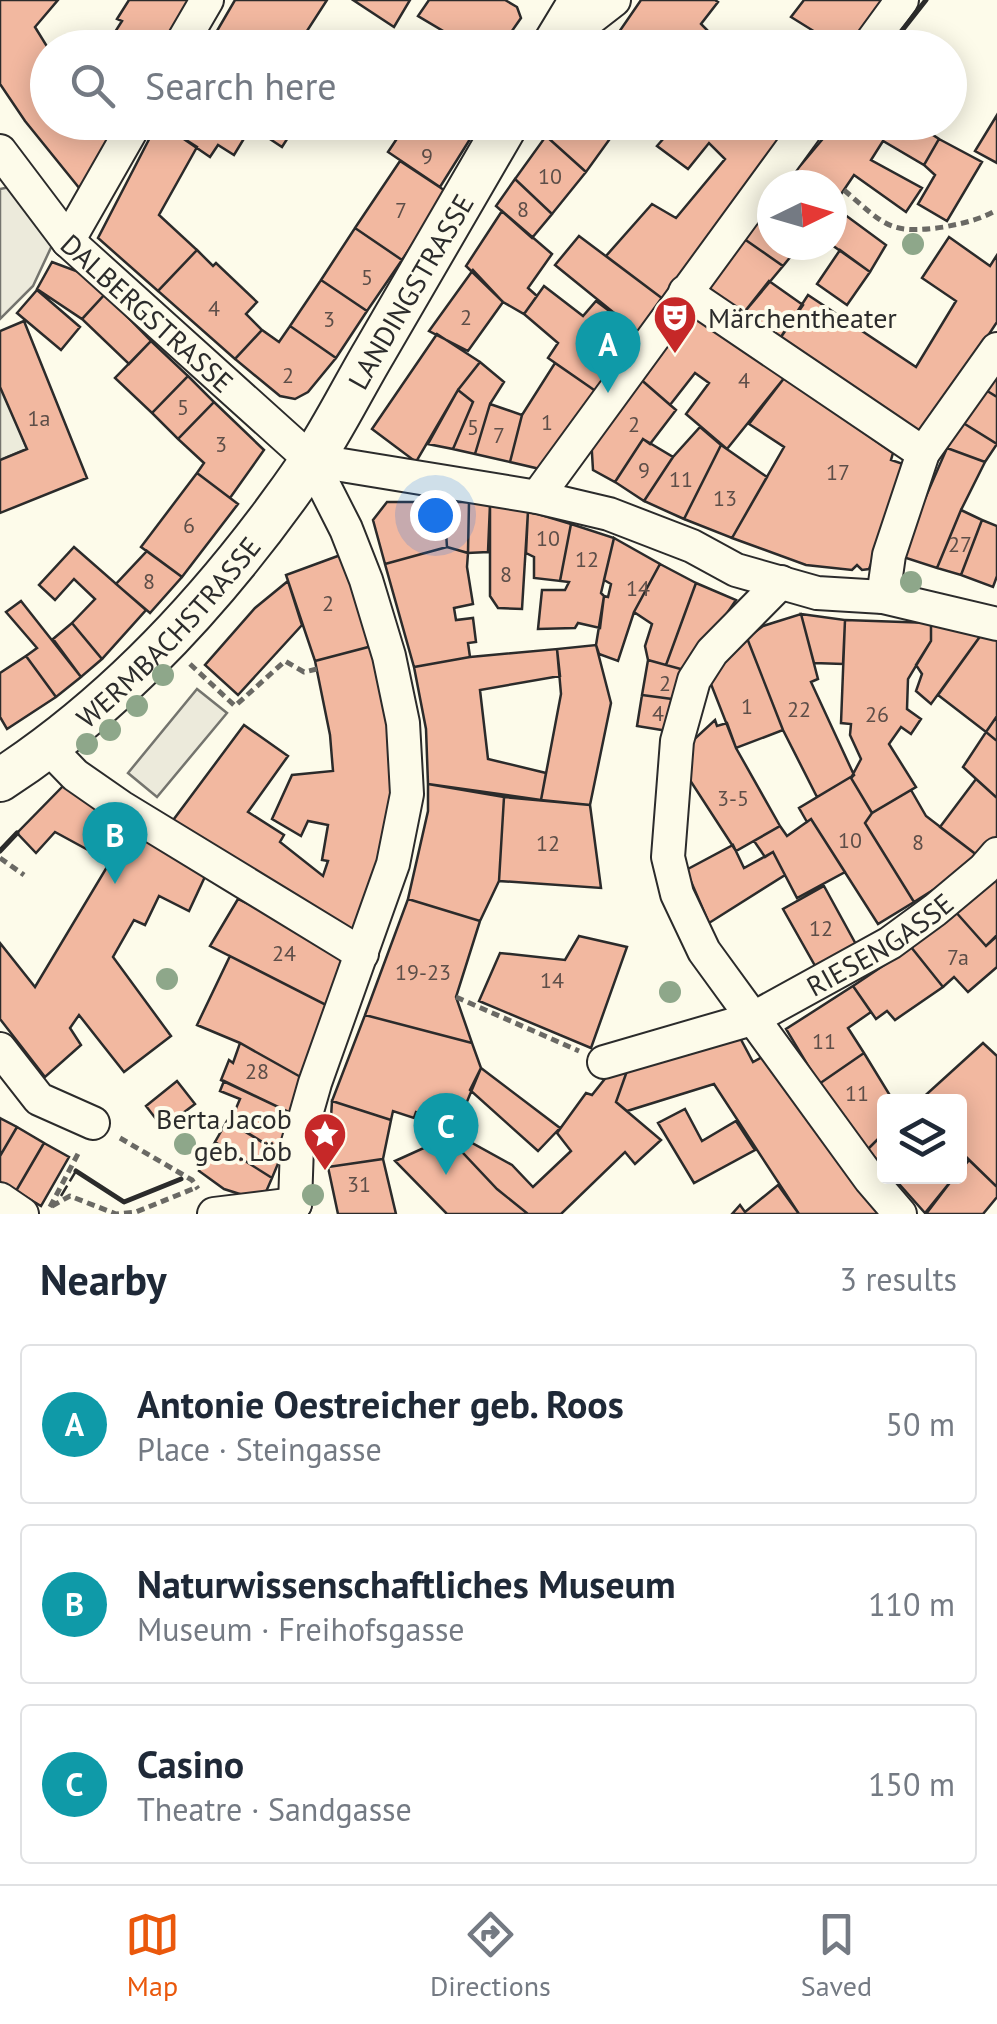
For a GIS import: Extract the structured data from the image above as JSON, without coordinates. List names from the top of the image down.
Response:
{
  "streets": {
    "main road": ["LANDINGSTRASSE", "WERMBACHSTRASSE"],
    "street": ["DALBERGSTRASSE", "RIESENGASSE"]
  },
  "crossings": [
    ["LANDINGSTRASSE", "DALBERGSTRASSE"],
    ["LANDINGSTRASSE", "WERMBACHSTRASSE"],
    ["DALBERGSTRASSE", "WERMBACHSTRASSE"]
  ],
  "places": {
    "theatre": ["Märchentheater"],
    "place": ["Berta Jacob geb. Löb"]
  },
  "house_numbers": [
    "9",
    "10",
    "8",
    "7",
    "5",
    "4",
    "2",
    "3",
    "2",
    "4",
    "5",
    "1a",
    "1",
    "2",
    "5",
    "7",
    "3",
    "9",
    "17",
    "11",
    "13",
    "6",
    "10",
    "27",
    "12",
    "8",
    "8",
    "14",
    "2",
    "2",
    "1",
    "22",
    "4",
    "26",
    "3-5",
    "10",
    "8",
    "12",
    "12",
    "24",
    "7a",
    "19-23",
    "14",
    "11",
    "28",
    "11",
    "31"
  ],
  "north": "right",
  "page": {
    "search": "Search here",
    "pins": ["A", "B", "C"],
    "heading": ["Nearby", "3 results"],
    "list": [
      {
        "mark": "A",
        "name": "Antonie Oestreicher geb. Roos",
        "note": "Place · Steingasse",
        "value": "50 m"
      },
      {
        "mark": "B",
        "name": "Naturwissenschaftliches Museum",
        "note": "Museum · Freihofsgasse",
        "value": "110 m"
      },
      {
        "mark": "C",
        "name": "Casino",
        "note": "Theatre · Sandgasse",
        "value": "150 m"
      }
    ],
    "nav": ["Map", "Directions", "Saved"]
  }
}
